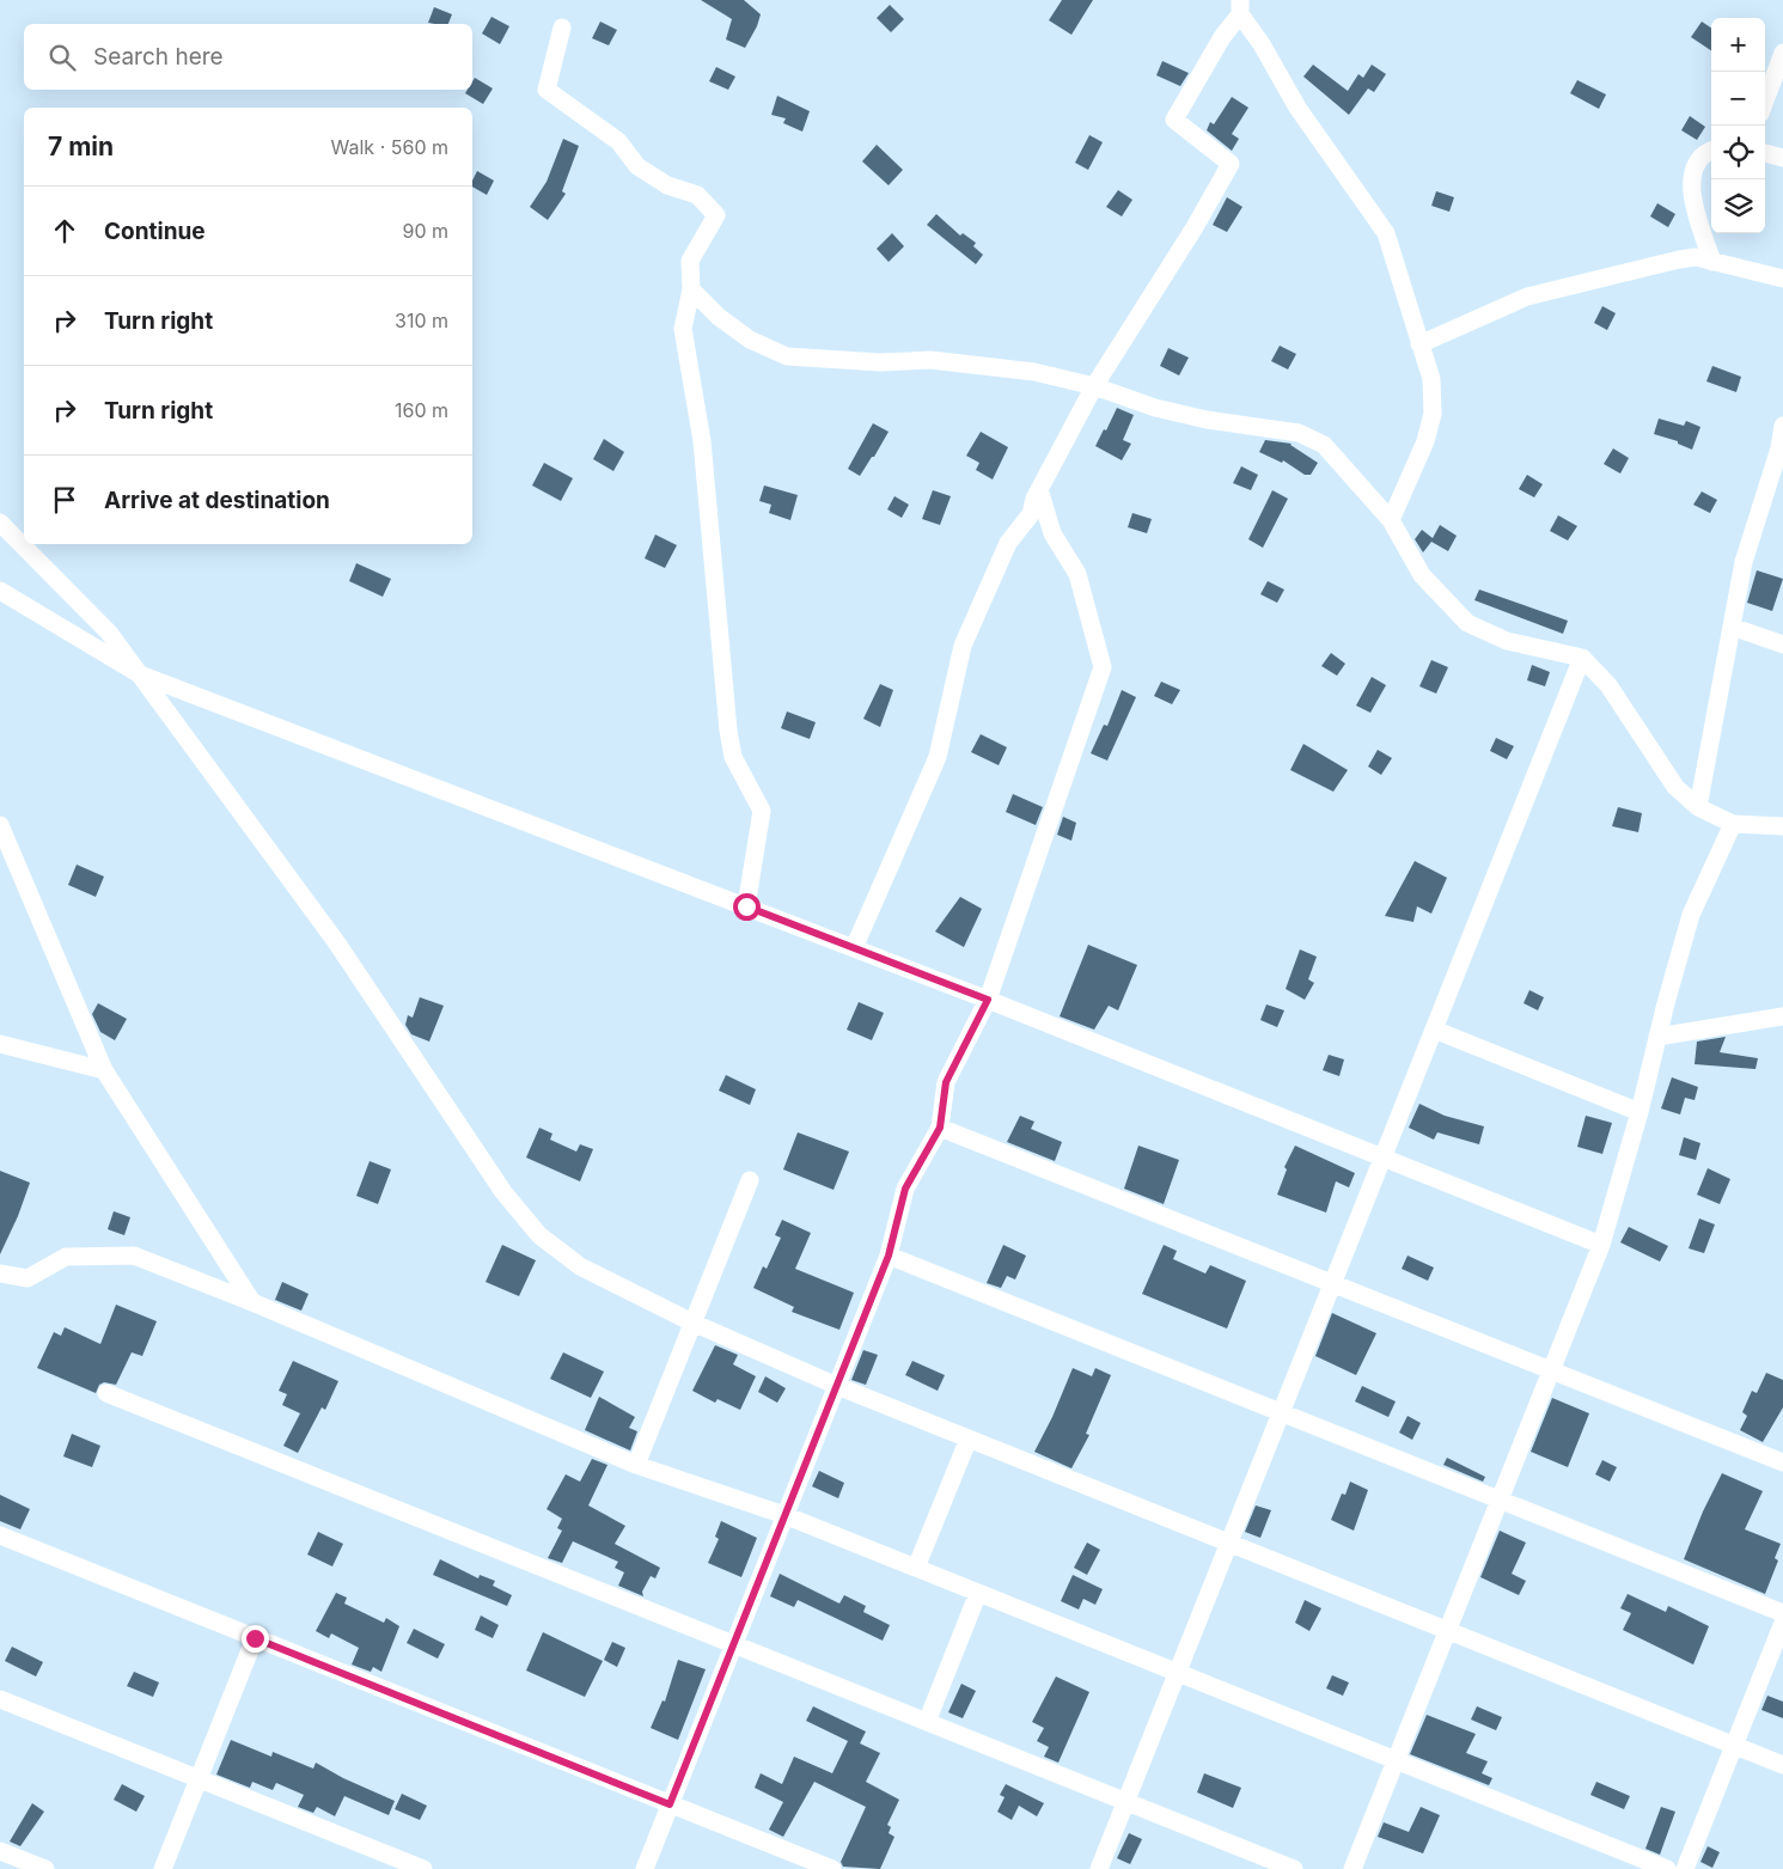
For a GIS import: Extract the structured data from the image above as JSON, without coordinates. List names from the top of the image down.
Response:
{
  "page": {
    "map_buttons": ["+", "−"],
    "search": "Search here",
    "heading": ["7 min", "Walk · 560 m"],
    "list": [
      ["Continue", "90 m"],
      ["Turn right", "310 m"],
      ["Turn right", "160 m"],
      "Arrive at destination"
    ]
  }
}
